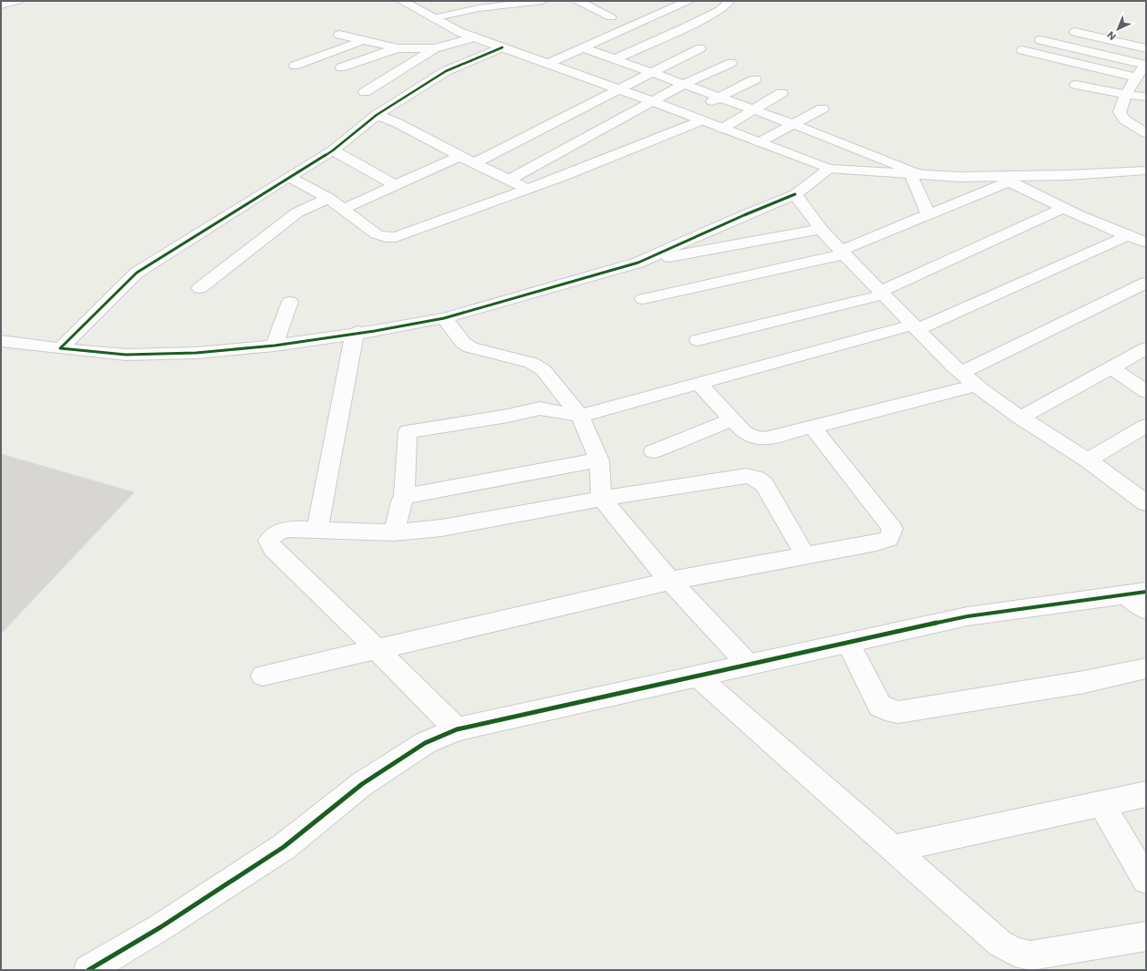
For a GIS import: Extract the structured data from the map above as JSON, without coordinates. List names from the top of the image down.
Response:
{
  "north": "bottom left"
}
